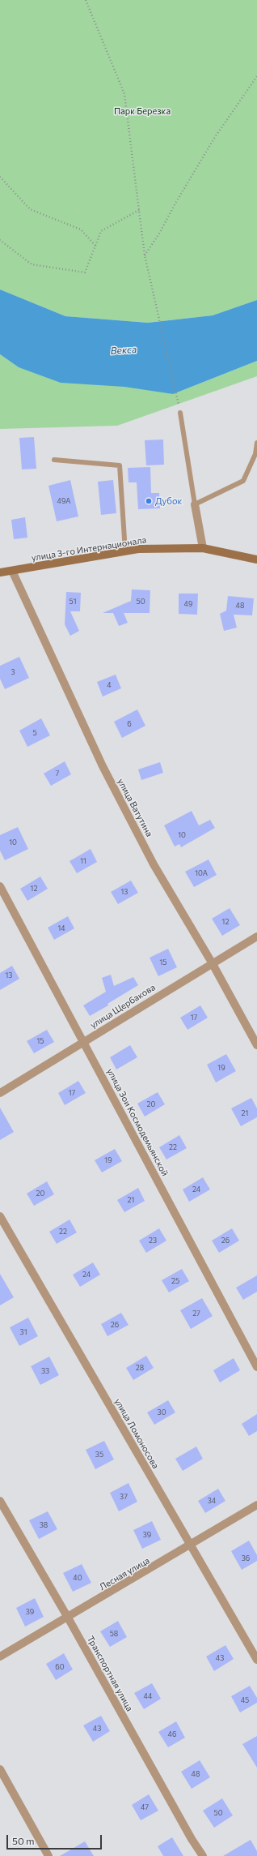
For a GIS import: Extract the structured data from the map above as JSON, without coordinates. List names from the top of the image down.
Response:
{
  "streets": {
    "main road": ["улица 3-го Интернационала"],
    "street": [
      "улица Ватутина",
      "улица Щербакова",
      "улица Зои Космодемьянской",
      "улица Ломоносова",
      "Лесная улица",
      "Транспортная улица"
    ]
  },
  "crossings": [
    ["улица 3-го Интернационала", "улица Ватутина"],
    ["улица Ватутина", "улица Щербакова"],
    ["улица Щербакова", "улица Зои Космодемьянской"],
    ["улица Ломоносова", "Лесная улица"],
    ["Лесная улица", "Транспортная улица"]
  ],
  "water": ["Векса"],
  "parks": ["Парк Березка"],
  "places": ["Дубок"],
  "house_numbers": [
    "49А",
    "51",
    "50",
    "49",
    "48",
    "3",
    "4",
    "6",
    "5",
    "7",
    "10",
    "10",
    "11",
    "10А",
    "12",
    "13",
    "12",
    "14",
    "15",
    "13",
    "17",
    "15",
    "19",
    "17",
    "20",
    "21",
    "22",
    "19",
    "24",
    "20",
    "21",
    "22",
    "23",
    "26",
    "24",
    "25",
    "27",
    "26",
    "31",
    "28",
    "33",
    "30",
    "35",
    "37",
    "34",
    "38",
    "39",
    "36",
    "40",
    "39",
    "58",
    "43",
    "60",
    "44",
    "45",
    "43",
    "46",
    "48",
    "47",
    "50"
  ],
  "scale_bar": "50 m"
}
